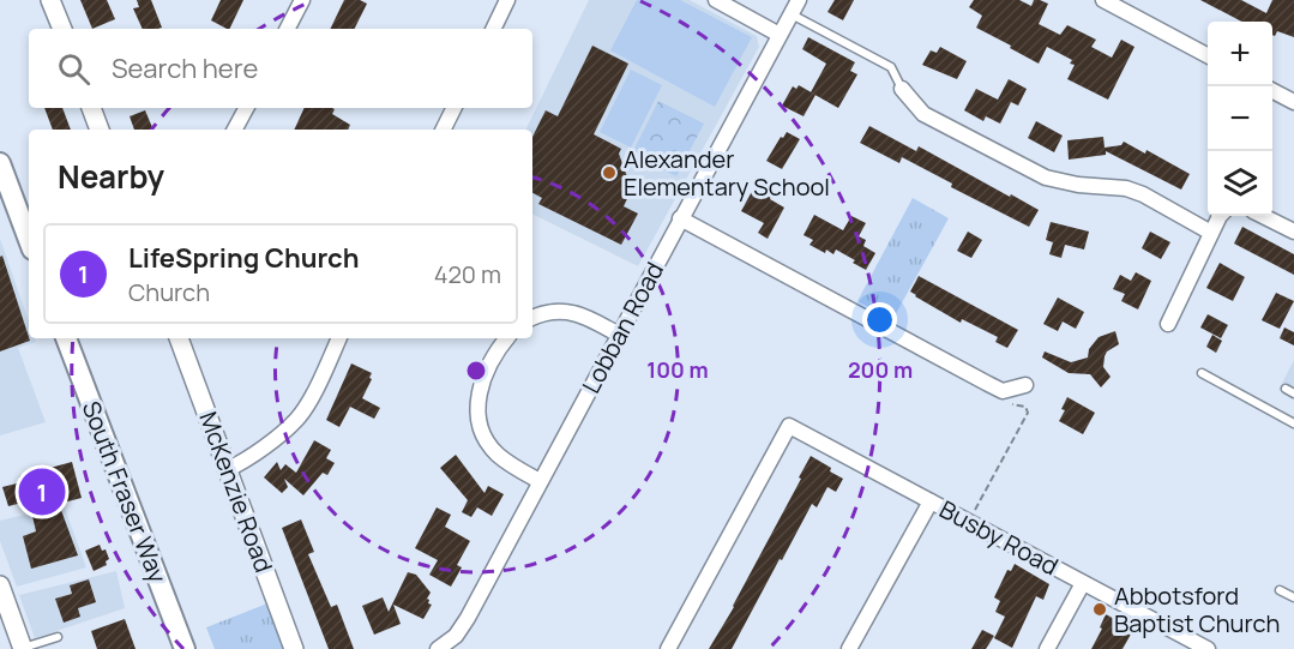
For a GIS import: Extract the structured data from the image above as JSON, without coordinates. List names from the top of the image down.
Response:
{
  "streets": {
    "main road": ["South Fraser Way"],
    "street": ["Lobban Road", "McKenzie Road", "Busby Road"]
  },
  "places": ["Alexander Elementary School", "Abbotsford Baptist Church"],
  "page": {
    "map_buttons": ["+", "−"],
    "search": "Search here",
    "heading": "Nearby",
    "list": [
      {
        "mark": "1",
        "name": "LifeSpring Church",
        "note": "Church",
        "value": "420 m"
      }
    ],
    "pins": "1"
  },
  "rings": ["100 m", "200 m"]
}
